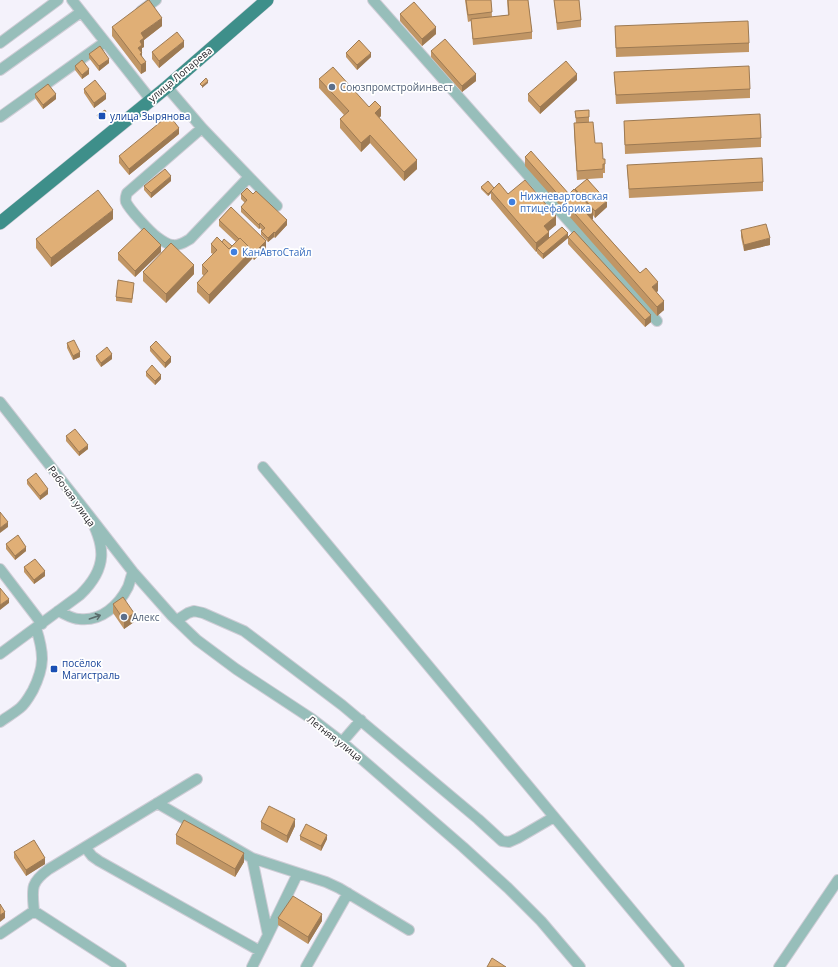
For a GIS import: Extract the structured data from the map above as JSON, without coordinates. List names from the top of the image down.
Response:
{
  "streets": {
    "main road": ["улица Лопарева"],
    "street": ["Рабочая улица", "Летняя улица"]
  },
  "crossings": [
    ["Рабочая улица", "Летняя улица"]
  ],
  "places": {
    "other": [
      "Союзпромстройинвест",
      "Нижневартовская птицефабрика",
      "КанАвтоСтайл",
      "Алекс"
    ],
    "transit": ["улица Зырянова", "посёлок Магистраль"]
  }
}
